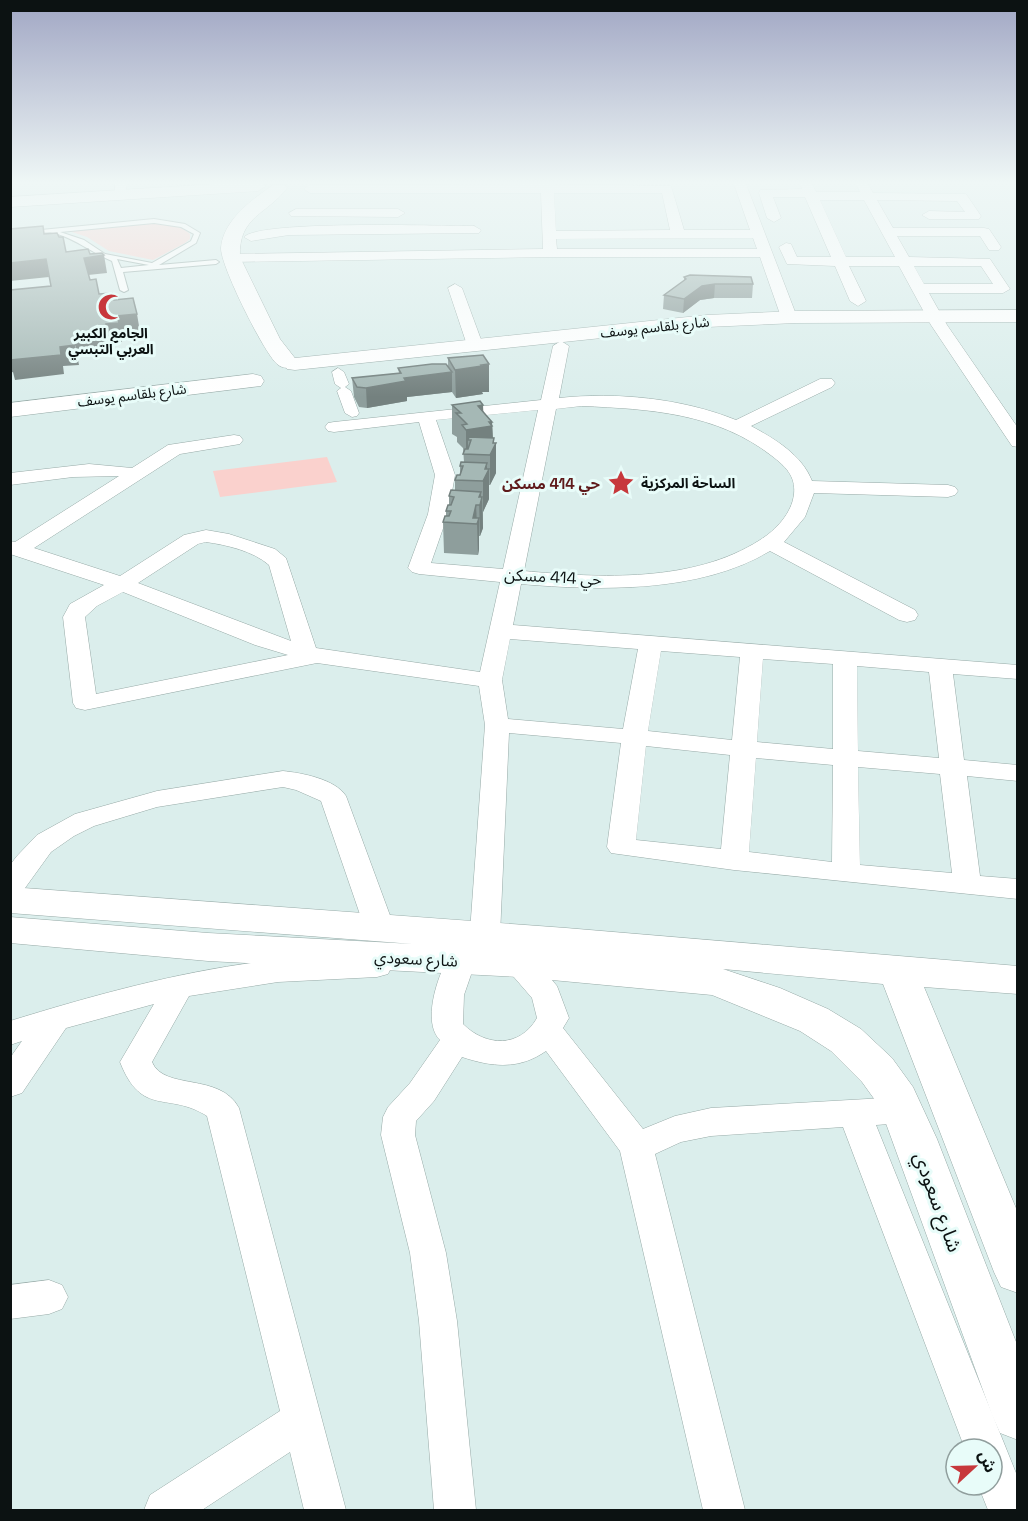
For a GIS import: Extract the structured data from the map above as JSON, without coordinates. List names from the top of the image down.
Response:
{
  "streets": {
    "main road": ["شارع بلقاسم يوسف", "شارع سعودي"],
    "street": ["حي 414 مسكن"]
  },
  "districts": ["حي 414 مسكن"],
  "places": {
    "mosque": ["الجامع الكبير العربي التبسي"],
    "place": ["الساحة المركزية"]
  },
  "north": "right"
}
